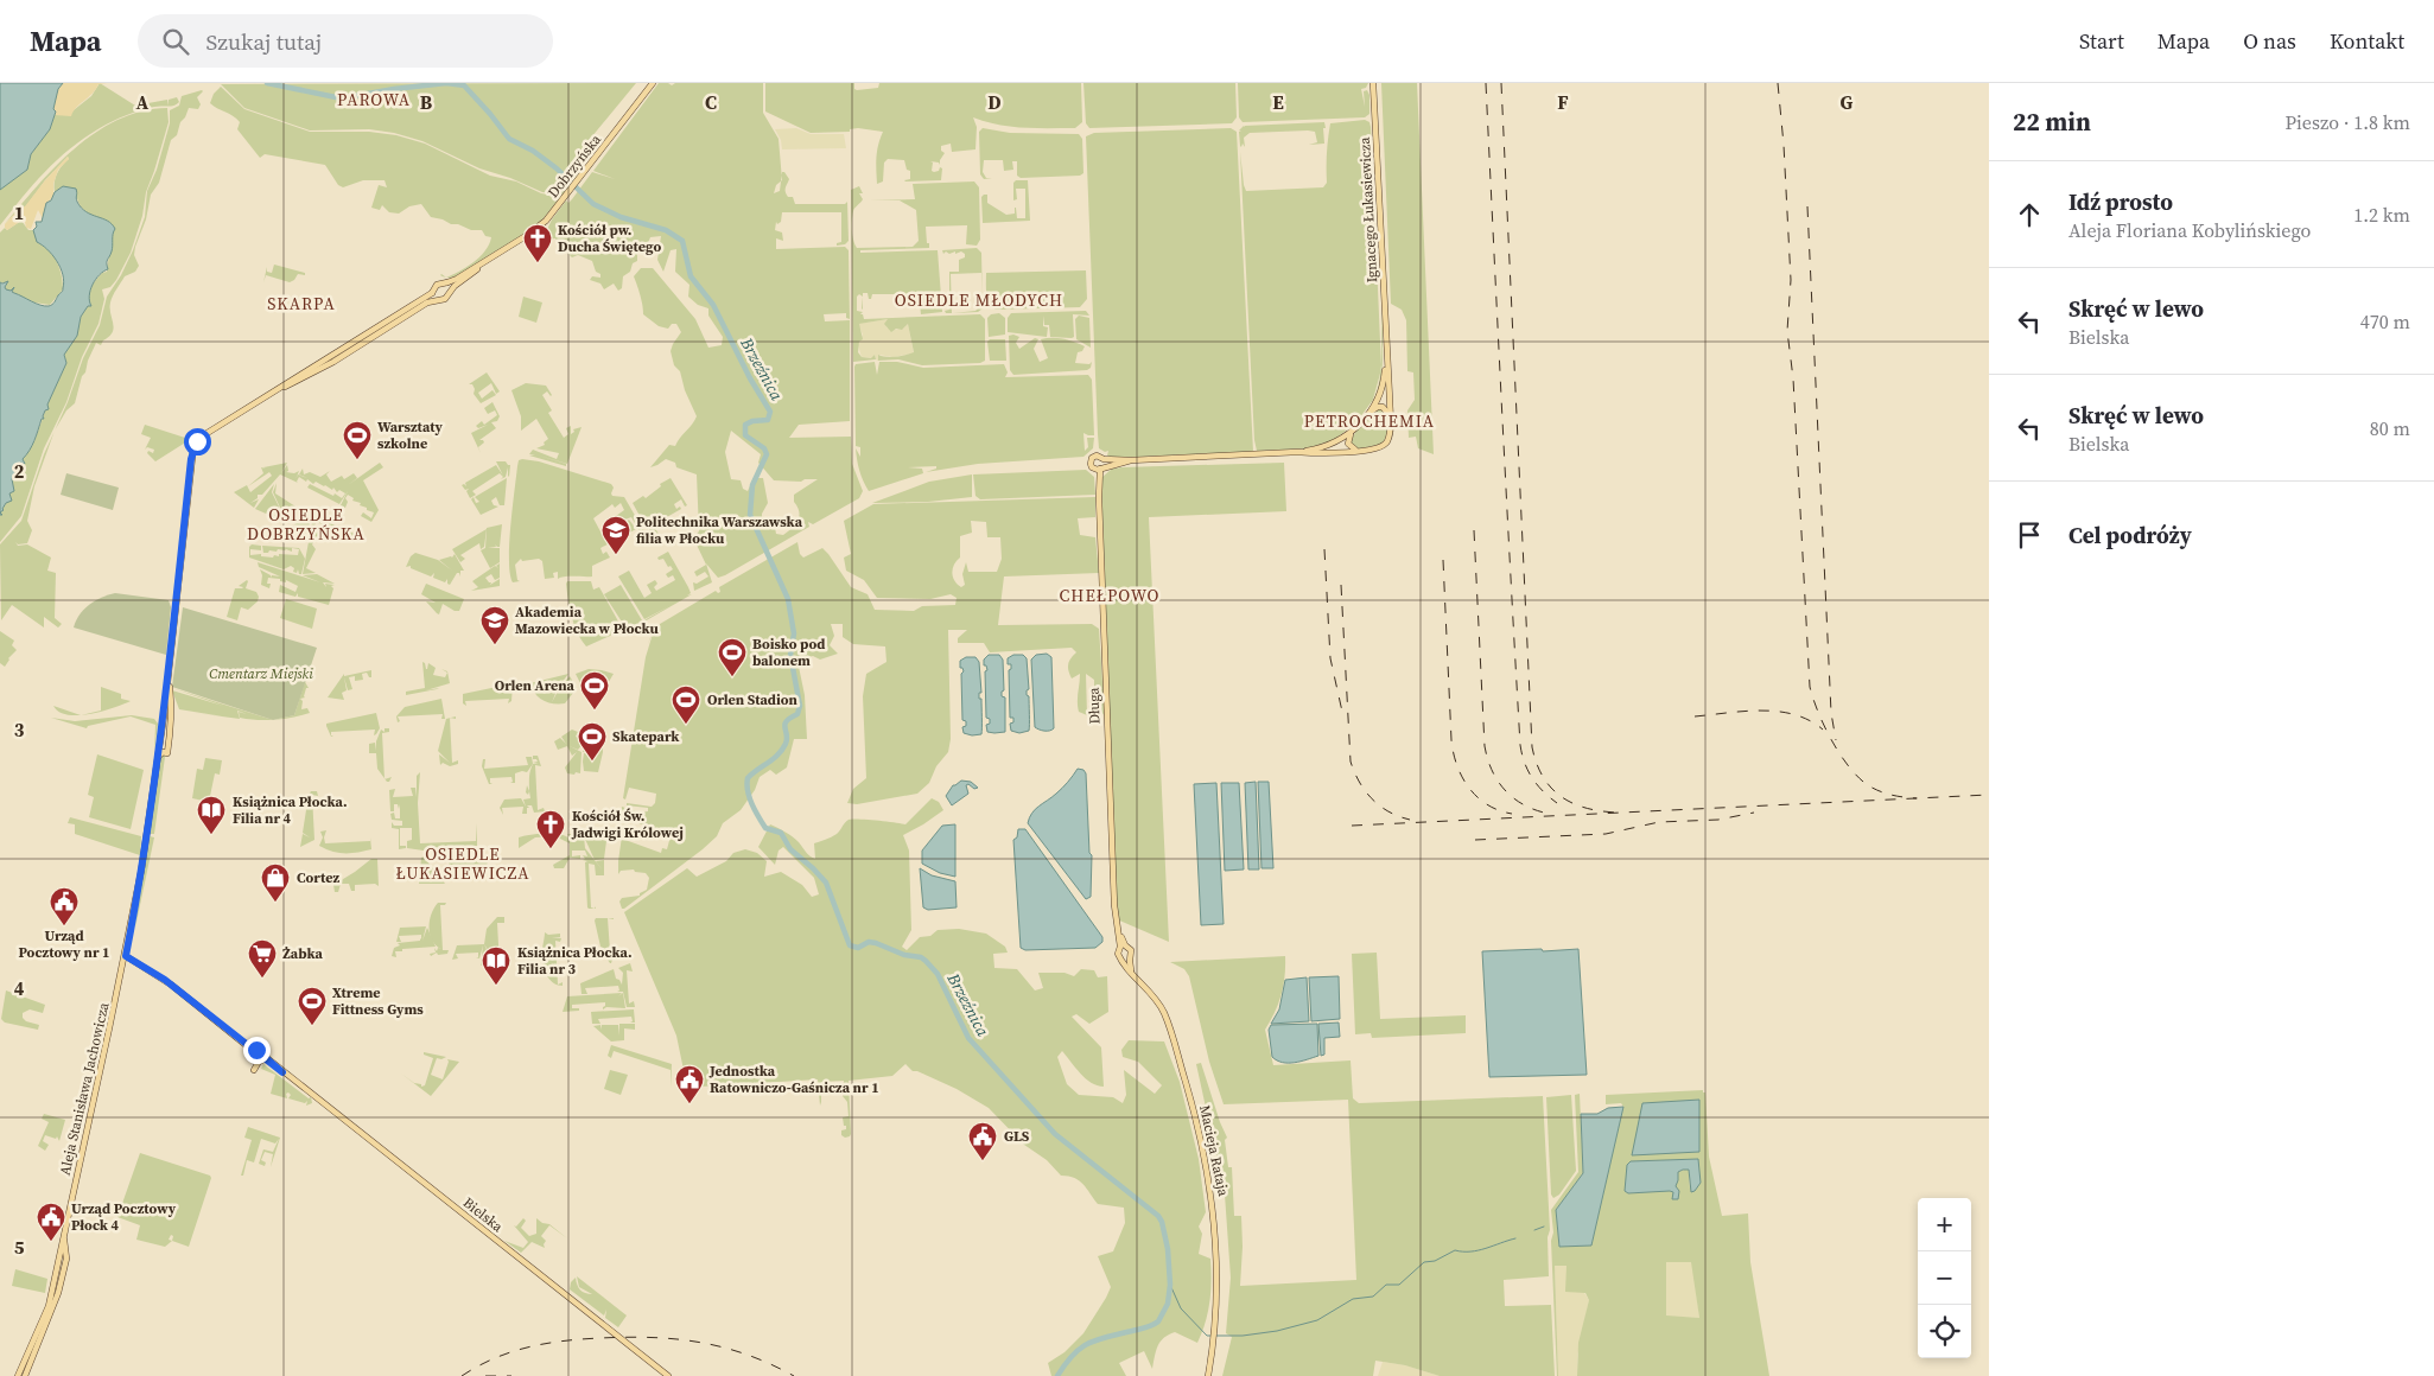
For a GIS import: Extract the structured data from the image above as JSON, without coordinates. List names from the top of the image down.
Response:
{
  "streets": {
    "main road": [
      "Dobrzyńska",
      "Ignacego Łukasiewicza",
      "Długa",
      "Aleja Stanisława Jachowicza",
      "Macieja Rataja",
      "Bielska"
    ]
  },
  "crossings": [
    ["Ignacego Łukasiewicza", "Długa"],
    ["Aleja Stanisława Jachowicza", "Bielska"]
  ],
  "districts": [
    "PAROWA",
    "OSIEDLE MŁODYCH",
    "SKARPA",
    "PETROCHEMIA",
    "OSIEDLE DOBRZYŃSKA",
    "CHEŁPOWO",
    "OSIEDLE ŁUKASIEWICZA"
  ],
  "water": ["Brzeźnica"],
  "parks": ["Cmentarz Miejski"],
  "places": {
    "church": ["Kościół pw. Ducha Świętego", "Kościół Św. Jadwigi Królowej"],
    "sports": [
      "Warsztaty szkolne",
      "Boisko pod balonem",
      "Orlen Arena",
      "Orlen Stadion",
      "Skatepark",
      "Xtreme Fittness Gyms"
    ],
    "school or university": ["Politechnika Warszawska filia w Płocku", "Akademia Mazowiecka w Płocku"],
    "library": ["Książnica Płocka. Filia nr 4", "Książnica Płocka. Filia nr 3"],
    "shop": ["Cortez"],
    "public building": [
      "Urząd Pocztowy nr 1",
      "Jednostka Ratowniczo-Gaśnicza nr 1",
      "GLS",
      "Urząd Pocztowy Płock 4"
    ],
    "supermarket": ["Żabka"]
  },
  "page": {
    "header": "Mapa",
    "search": "Szukaj tutaj",
    "nav": [
      "Start",
      "Mapa",
      "O nas",
      "Kontakt"
    ],
    "heading": ["22 min", "Pieszo · 1.8 km"],
    "list": [
      ["Idź prosto", "Aleja Floriana Kobylińskiego", "1.2 km"],
      ["Skręć w lewo", "Bielska", "470 m"],
      ["Skręć w lewo", "Bielska", "80 m"],
      "Cel podróży"
    ],
    "map_buttons": ["+", "−"]
  },
  "grid": {
    "columns": [
      "A",
      "B",
      "C",
      "D",
      "E",
      "F",
      "G"
    ],
    "rows": [
      "1",
      "2",
      "3",
      "4",
      "5"
    ]
  }
}
